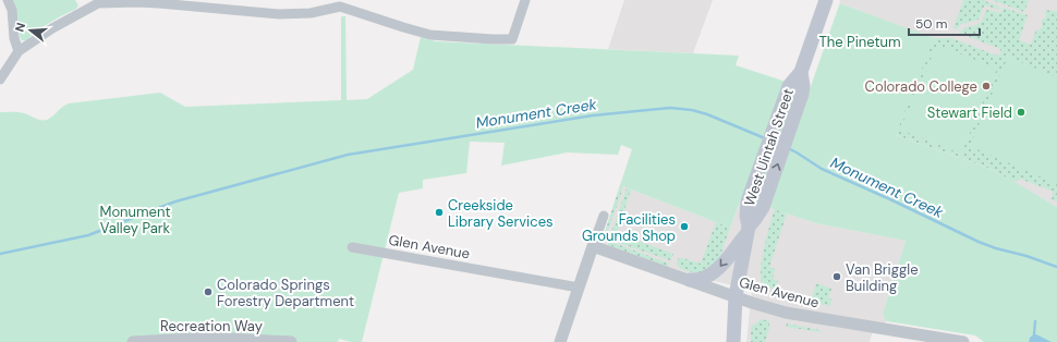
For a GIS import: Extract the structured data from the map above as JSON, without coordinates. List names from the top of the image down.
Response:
{
  "streets": {
    "main road": ["West Uintah Street"],
    "street": ["Glen Avenue", "Recreation Way"]
  },
  "crossings": [
    ["West Uintah Street", "Glen Avenue"]
  ],
  "water": ["Monument Creek"],
  "parks": ["The Pinetum", "Monument Valley Park"],
  "places": [
    "Colorado College",
    "Stewart Field",
    "Creekside Library Services",
    "Facilities Grounds Shop",
    "Van Briggle Building",
    "Colorado Springs Forestry Department"
  ],
  "scale_bar": "50 m",
  "north": "left"
}
